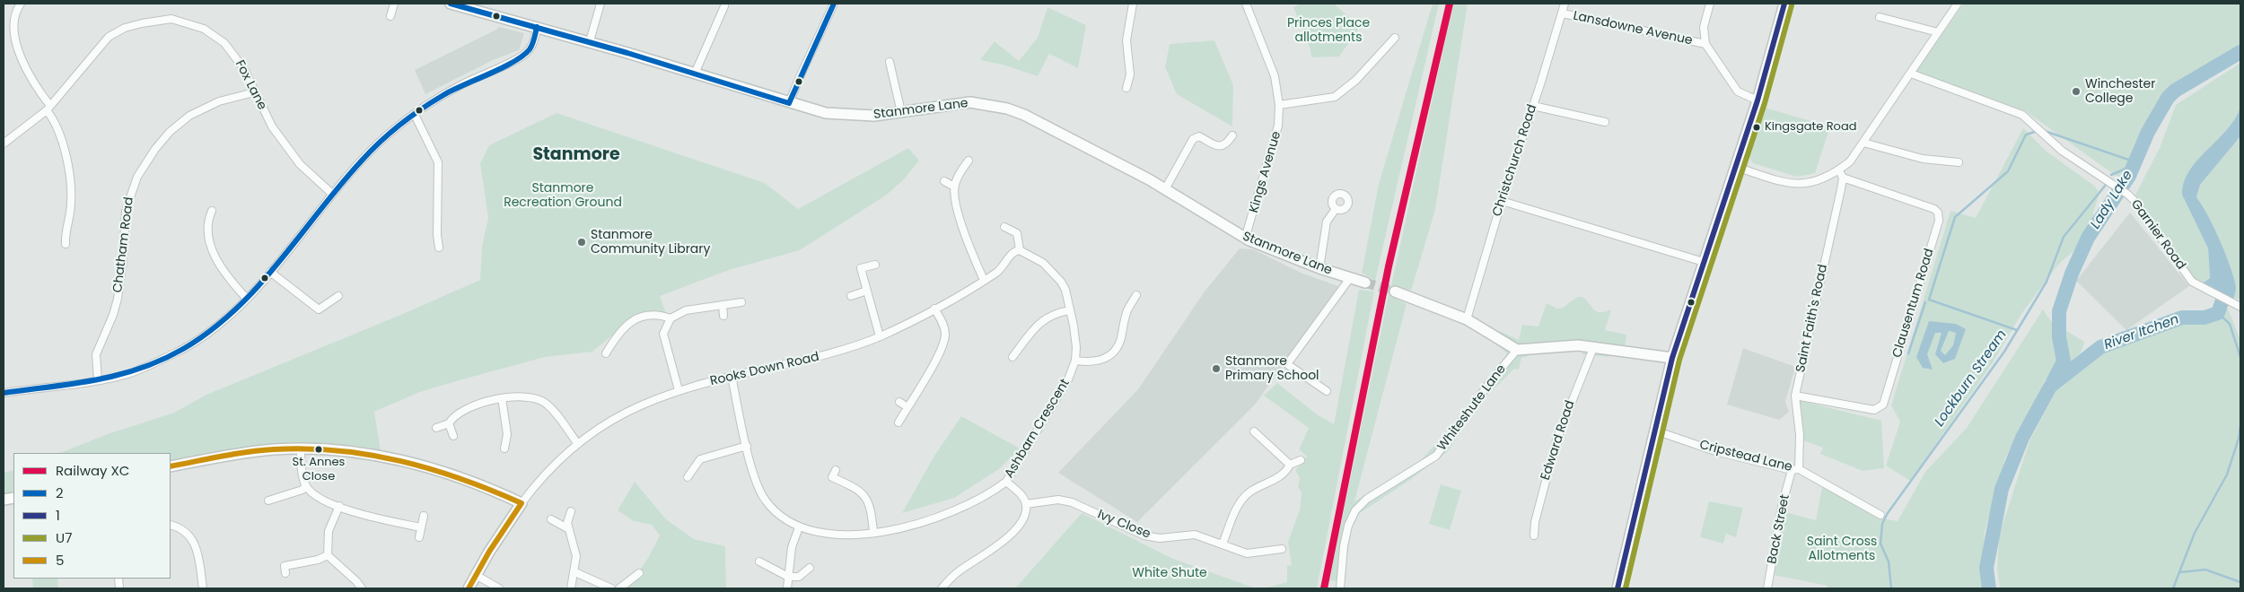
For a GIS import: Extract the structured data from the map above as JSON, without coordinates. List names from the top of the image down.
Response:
{
  "streets": {
    "street": [
      "Lansdowne Avenue",
      "Fox Lane",
      "Stanmore Lane",
      "Christchurch Road",
      "Kings Avenue",
      "Garnier Road",
      "Chatham Road",
      "Clausentum Road",
      "Saint Faith's Road",
      "Rooks Down Road",
      "Whiteshute Lane",
      "Ashbarn Crescent",
      "Edward Road",
      "Cripstead Lane",
      "Ivy Close",
      "Back Street"
    ]
  },
  "crossings": [
    ["Lansdowne Avenue", "Christchurch Road"],
    ["Fox Lane", "Chatham Road"],
    ["Stanmore Lane", "Kings Avenue"],
    ["Clausentum Road", "Saint Faith's Road"],
    ["Saint Faith's Road", "Cripstead Lane"],
    ["Saint Faith's Road", "Back Street"],
    ["Rooks Down Road", "Ashbarn Crescent"],
    ["Cripstead Lane", "Back Street"]
  ],
  "districts": ["Stanmore"],
  "water": ["Lady Lake", "River Itchen", "Lockburn Stream"],
  "parks": [
    "Princes Place allotments",
    "Stanmore Recreation Ground",
    "Saint Cross Allotments",
    "White Shute"
  ],
  "places": [
    "Winchester College",
    "Kingsgate Road",
    "Stanmore Community Library",
    "Stanmore Primary School",
    "St. Annes Close"
  ],
  "lines": [
    "rail line XC",
    "transit line 2",
    "transit line 1",
    "transit line U7",
    "transit line 5"
  ],
  "legend": [
    "Railway XC",
    "2",
    "1",
    "U7",
    "5"
  ]
}
